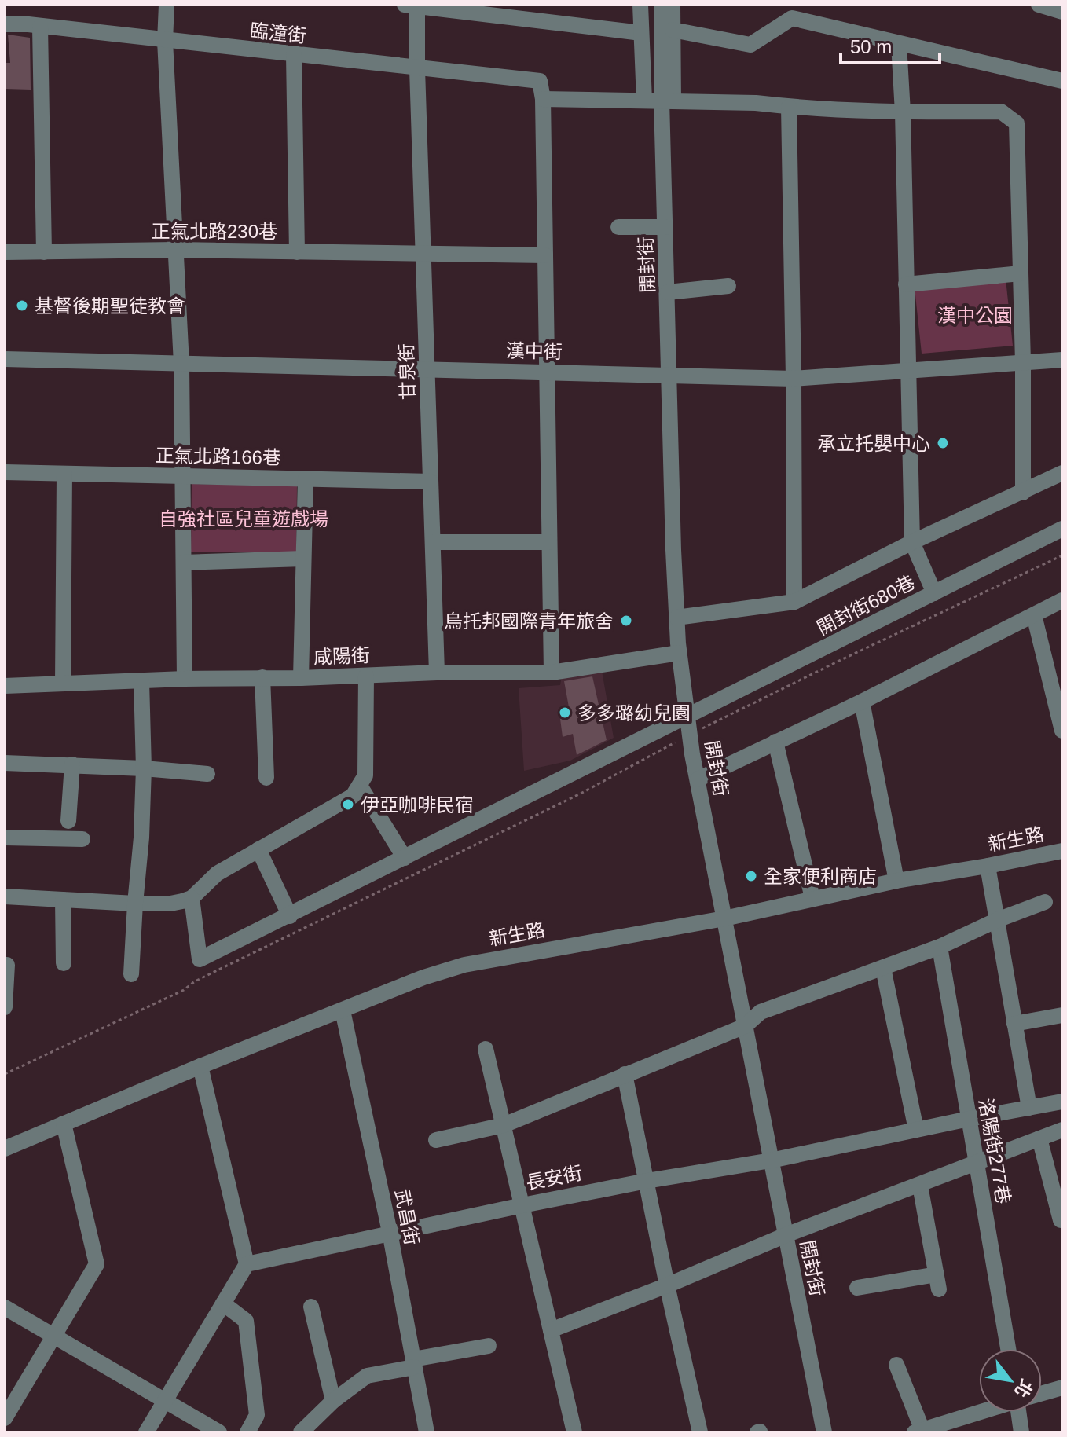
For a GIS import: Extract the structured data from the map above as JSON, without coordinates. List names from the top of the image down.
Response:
{
  "streets": {
    "street": [
      "臨潼街",
      "正氣北路230巷",
      "開封街",
      "漢中街",
      "甘泉街",
      "正氣北路166巷",
      "開封街680巷",
      "咸陽街",
      "新生路",
      "洛陽街277巷",
      "長安街",
      "武昌街"
    ]
  },
  "crossings": [
    ["臨潼街", "甘泉街"],
    ["正氣北路230巷", "甘泉街"],
    ["開封街", "漢中街"],
    ["開封街", "開封街680巷"],
    ["開封街", "咸陽街"],
    ["開封街", "新生路"],
    ["開封街", "長安街"],
    ["漢中街", "甘泉街"],
    ["甘泉街", "正氣北路166巷"],
    ["甘泉街", "咸陽街"],
    ["新生路", "武昌街"],
    ["洛陽街277巷", "長安街"],
    ["長安街", "武昌街"]
  ],
  "parks": ["漢中公園", "自強社區兒童遊戲場"],
  "places": [
    "基督後期聖徒教會",
    "承立托嬰中心",
    "烏托邦國際青年旅舍",
    "多多璐幼兒園",
    "伊亞咖啡民宿",
    "全家便利商店"
  ],
  "scale_bar": "50 m",
  "north": "bottom right"
}
